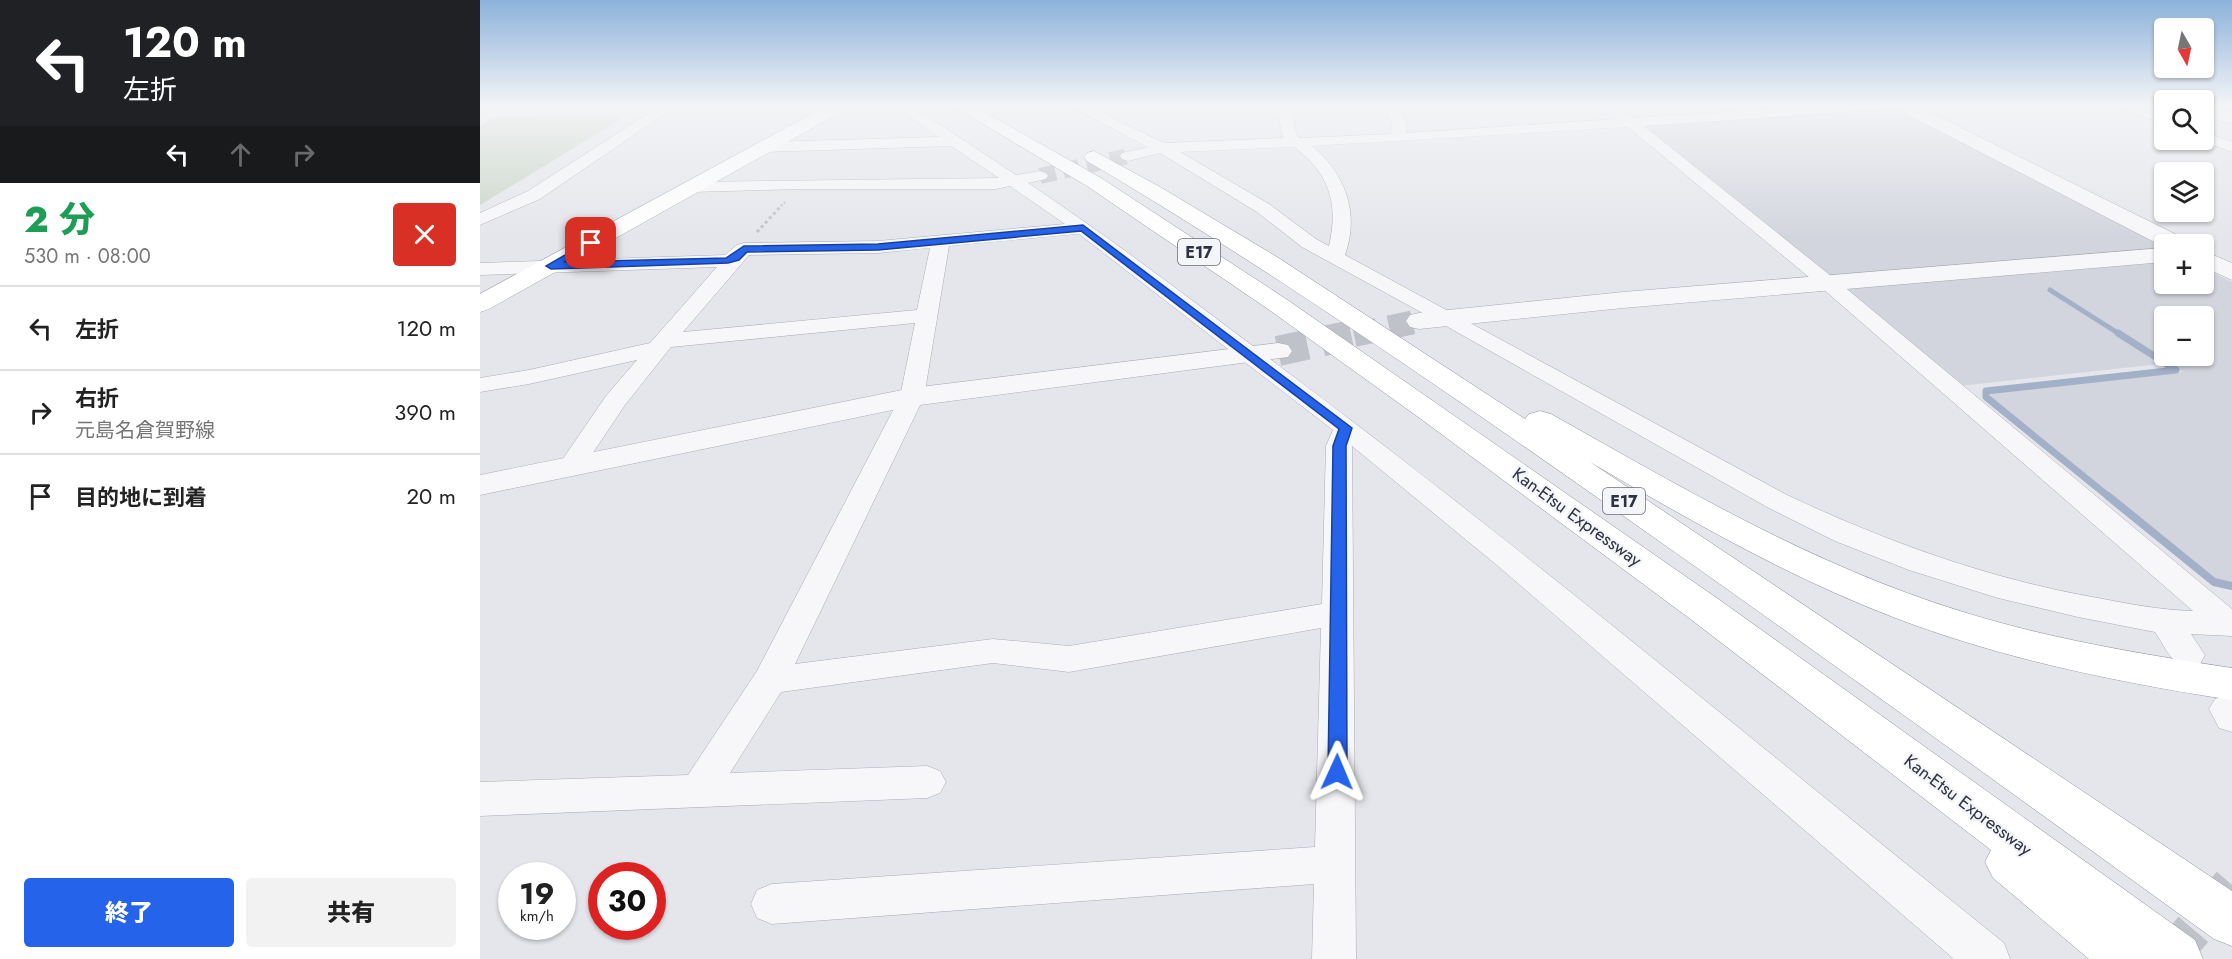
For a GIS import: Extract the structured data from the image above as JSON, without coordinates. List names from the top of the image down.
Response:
{
  "streets": {
    "main road": ["E17", "Kan-Etsu Expressway"]
  },
  "north": "bottom",
  "page": {
    "turn": ["120 m", "左折"],
    "map_buttons": ["+", "−"],
    "heading": ["2 分", "530 m · 08:00"],
    "list": [
      {
        "name": "左折",
        "value": "120 m"
      },
      {
        "name": "右折",
        "note": "元島名倉賀野線",
        "value": "390 m"
      },
      {
        "name": "目的地に到着",
        "value": "20 m"
      }
    ],
    "speed": "19 km/h",
    "limit": "30",
    "buttons": ["終了", "共有"]
  }
}
